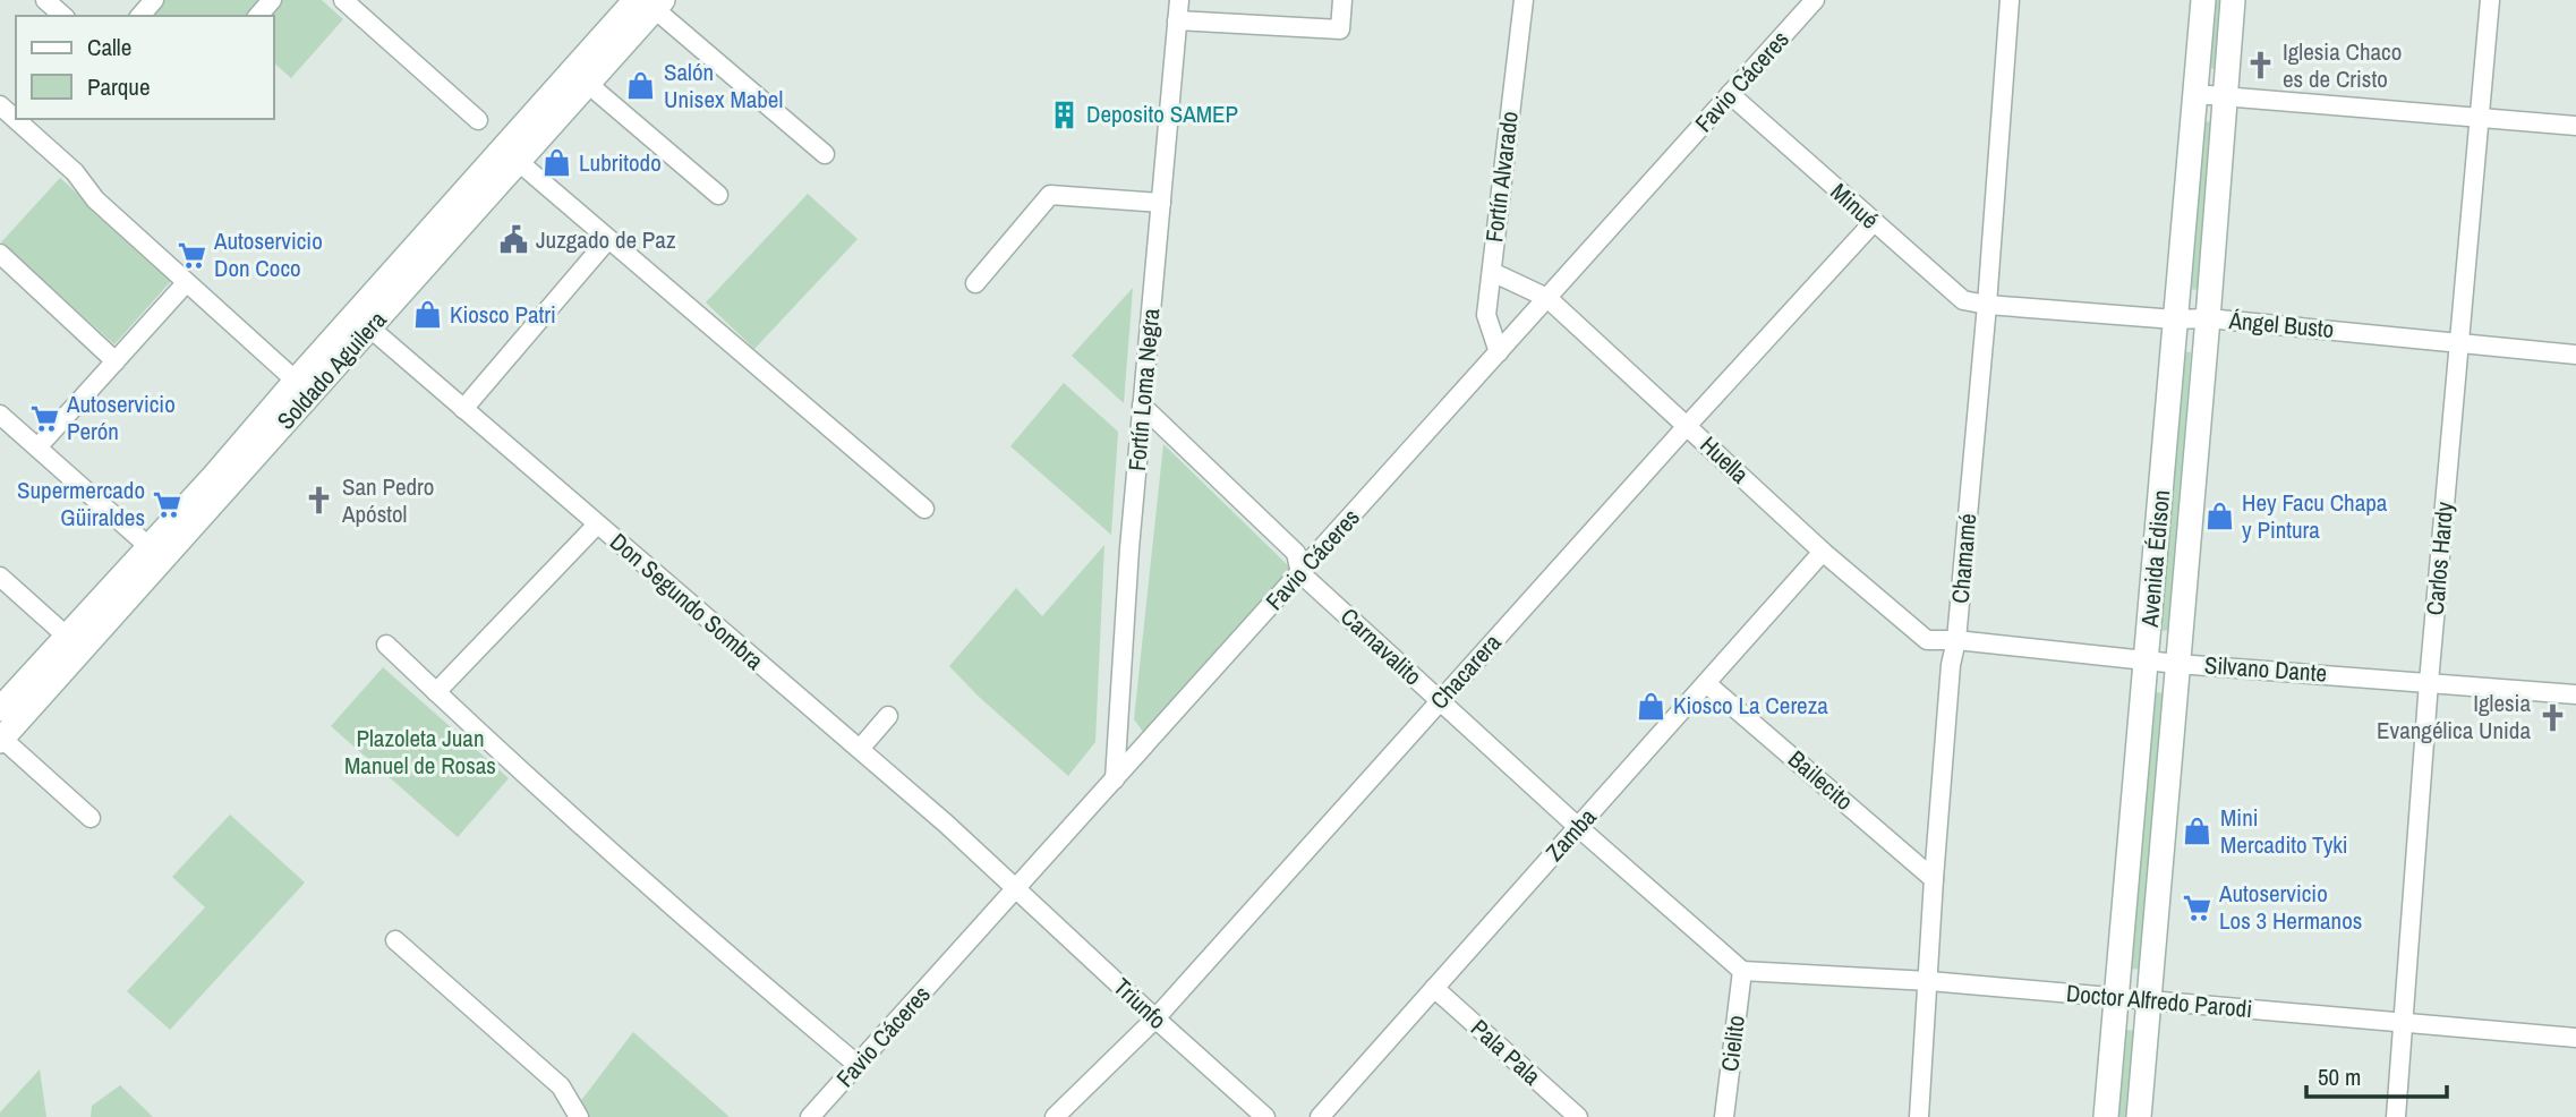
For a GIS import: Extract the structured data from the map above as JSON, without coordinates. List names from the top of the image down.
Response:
{
  "streets": {
    "main road": ["Soldado Aguilera", "Avenida Édison"],
    "street": [
      "Favio Cáceres",
      "Fortín Alvarado",
      "Minué",
      "Ángel Busto",
      "Fortín Loma Negra",
      "Huella",
      "Chamamé",
      "Carlos Hardy",
      "Don Segundo Sombra",
      "Carnavalito",
      "Silvano Dante",
      "Chacarera",
      "Bailecito",
      "Zamba",
      "Doctor Alfredo Parodi",
      "Triunfo",
      "Cielito",
      "Pala Pala"
    ]
  },
  "crossings": [
    ["Favio Cáceres", "Fortín Alvarado"],
    ["Favio Cáceres", "Minué"],
    ["Favio Cáceres", "Fortín Loma Negra"],
    ["Favio Cáceres", "Huella"],
    ["Favio Cáceres", "Don Segundo Sombra"],
    ["Favio Cáceres", "Carnavalito"],
    ["Favio Cáceres", "Triunfo"],
    ["Fortín Alvarado", "Huella"],
    ["Minué", "Ángel Busto"],
    ["Minué", "Chamamé"],
    ["Minué", "Chacarera"],
    ["Ángel Busto", "Chamamé"],
    ["Ángel Busto", "Avenida Édison"],
    ["Ángel Busto", "Carlos Hardy"],
    ["Soldado Aguilera", "Don Segundo Sombra"],
    ["Fortín Loma Negra", "Carnavalito"],
    ["Huella", "Chamamé"],
    ["Huella", "Silvano Dante"],
    ["Huella", "Chacarera"],
    ["Huella", "Zamba"],
    ["Chamamé", "Silvano Dante"],
    ["Chamamé", "Bailecito"],
    ["Chamamé", "Doctor Alfredo Parodi"],
    ["Avenida Édison", "Silvano Dante"],
    ["Avenida Édison", "Doctor Alfredo Parodi"],
    ["Carlos Hardy", "Silvano Dante"],
    ["Carlos Hardy", "Doctor Alfredo Parodi"],
    ["Don Segundo Sombra", "Triunfo"],
    ["Carnavalito", "Chacarera"],
    ["Carnavalito", "Zamba"],
    ["Carnavalito", "Doctor Alfredo Parodi"],
    ["Carnavalito", "Cielito"],
    ["Chacarera", "Triunfo"],
    ["Bailecito", "Zamba"],
    ["Zamba", "Pala Pala"],
    ["Doctor Alfredo Parodi", "Cielito"]
  ],
  "parks": ["Plazoleta Juan Manuel de Rosas"],
  "places": {
    "church": ["Iglesia Chaco es de Cristo", "San Pedro Apóstol", "Iglesia Evangélica Unida"],
    "shop": [
      "Salón Unisex Mabel",
      "Lubritodo",
      "Kiosco Patri",
      "Hey Facu Chapa y Pintura",
      "Kiosco La Cereza",
      "Mini Mercadito Tyki"
    ],
    "building": ["Deposito SAMEP"],
    "public building": ["Juzgado de Paz"],
    "supermarket": [
      "Autoservicio Don Coco",
      "Autoservicio Perón",
      "Supermercado Güiraldes",
      "Autoservicio Los 3 Hermanos"
    ]
  },
  "legend": ["Calle", "Parque"],
  "scale_bar": "50 m"
}
